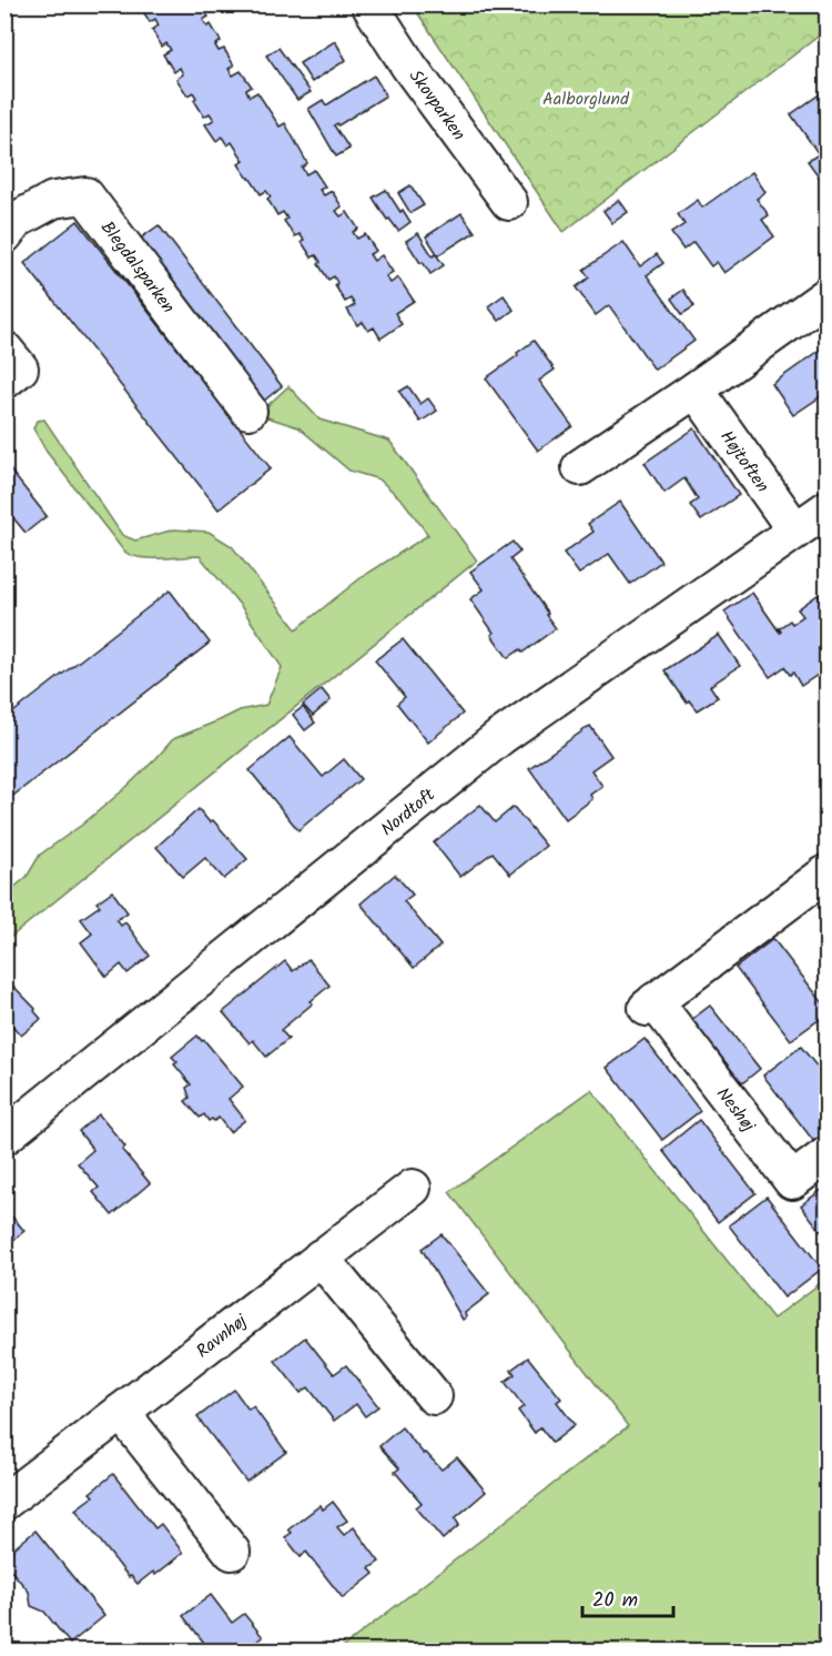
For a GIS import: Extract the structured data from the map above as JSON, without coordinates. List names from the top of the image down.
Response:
{
  "streets": {
    "street": [
      "Skovparken",
      "Blegdalsparken",
      "Højtoften",
      "Nordtoft",
      "Neshøj",
      "Ravnhøj"
    ]
  },
  "crossings": [
    ["Højtoften", "Nordtoft"]
  ],
  "parks": ["Aalborglund"],
  "scale_bar": "20 m"
}
